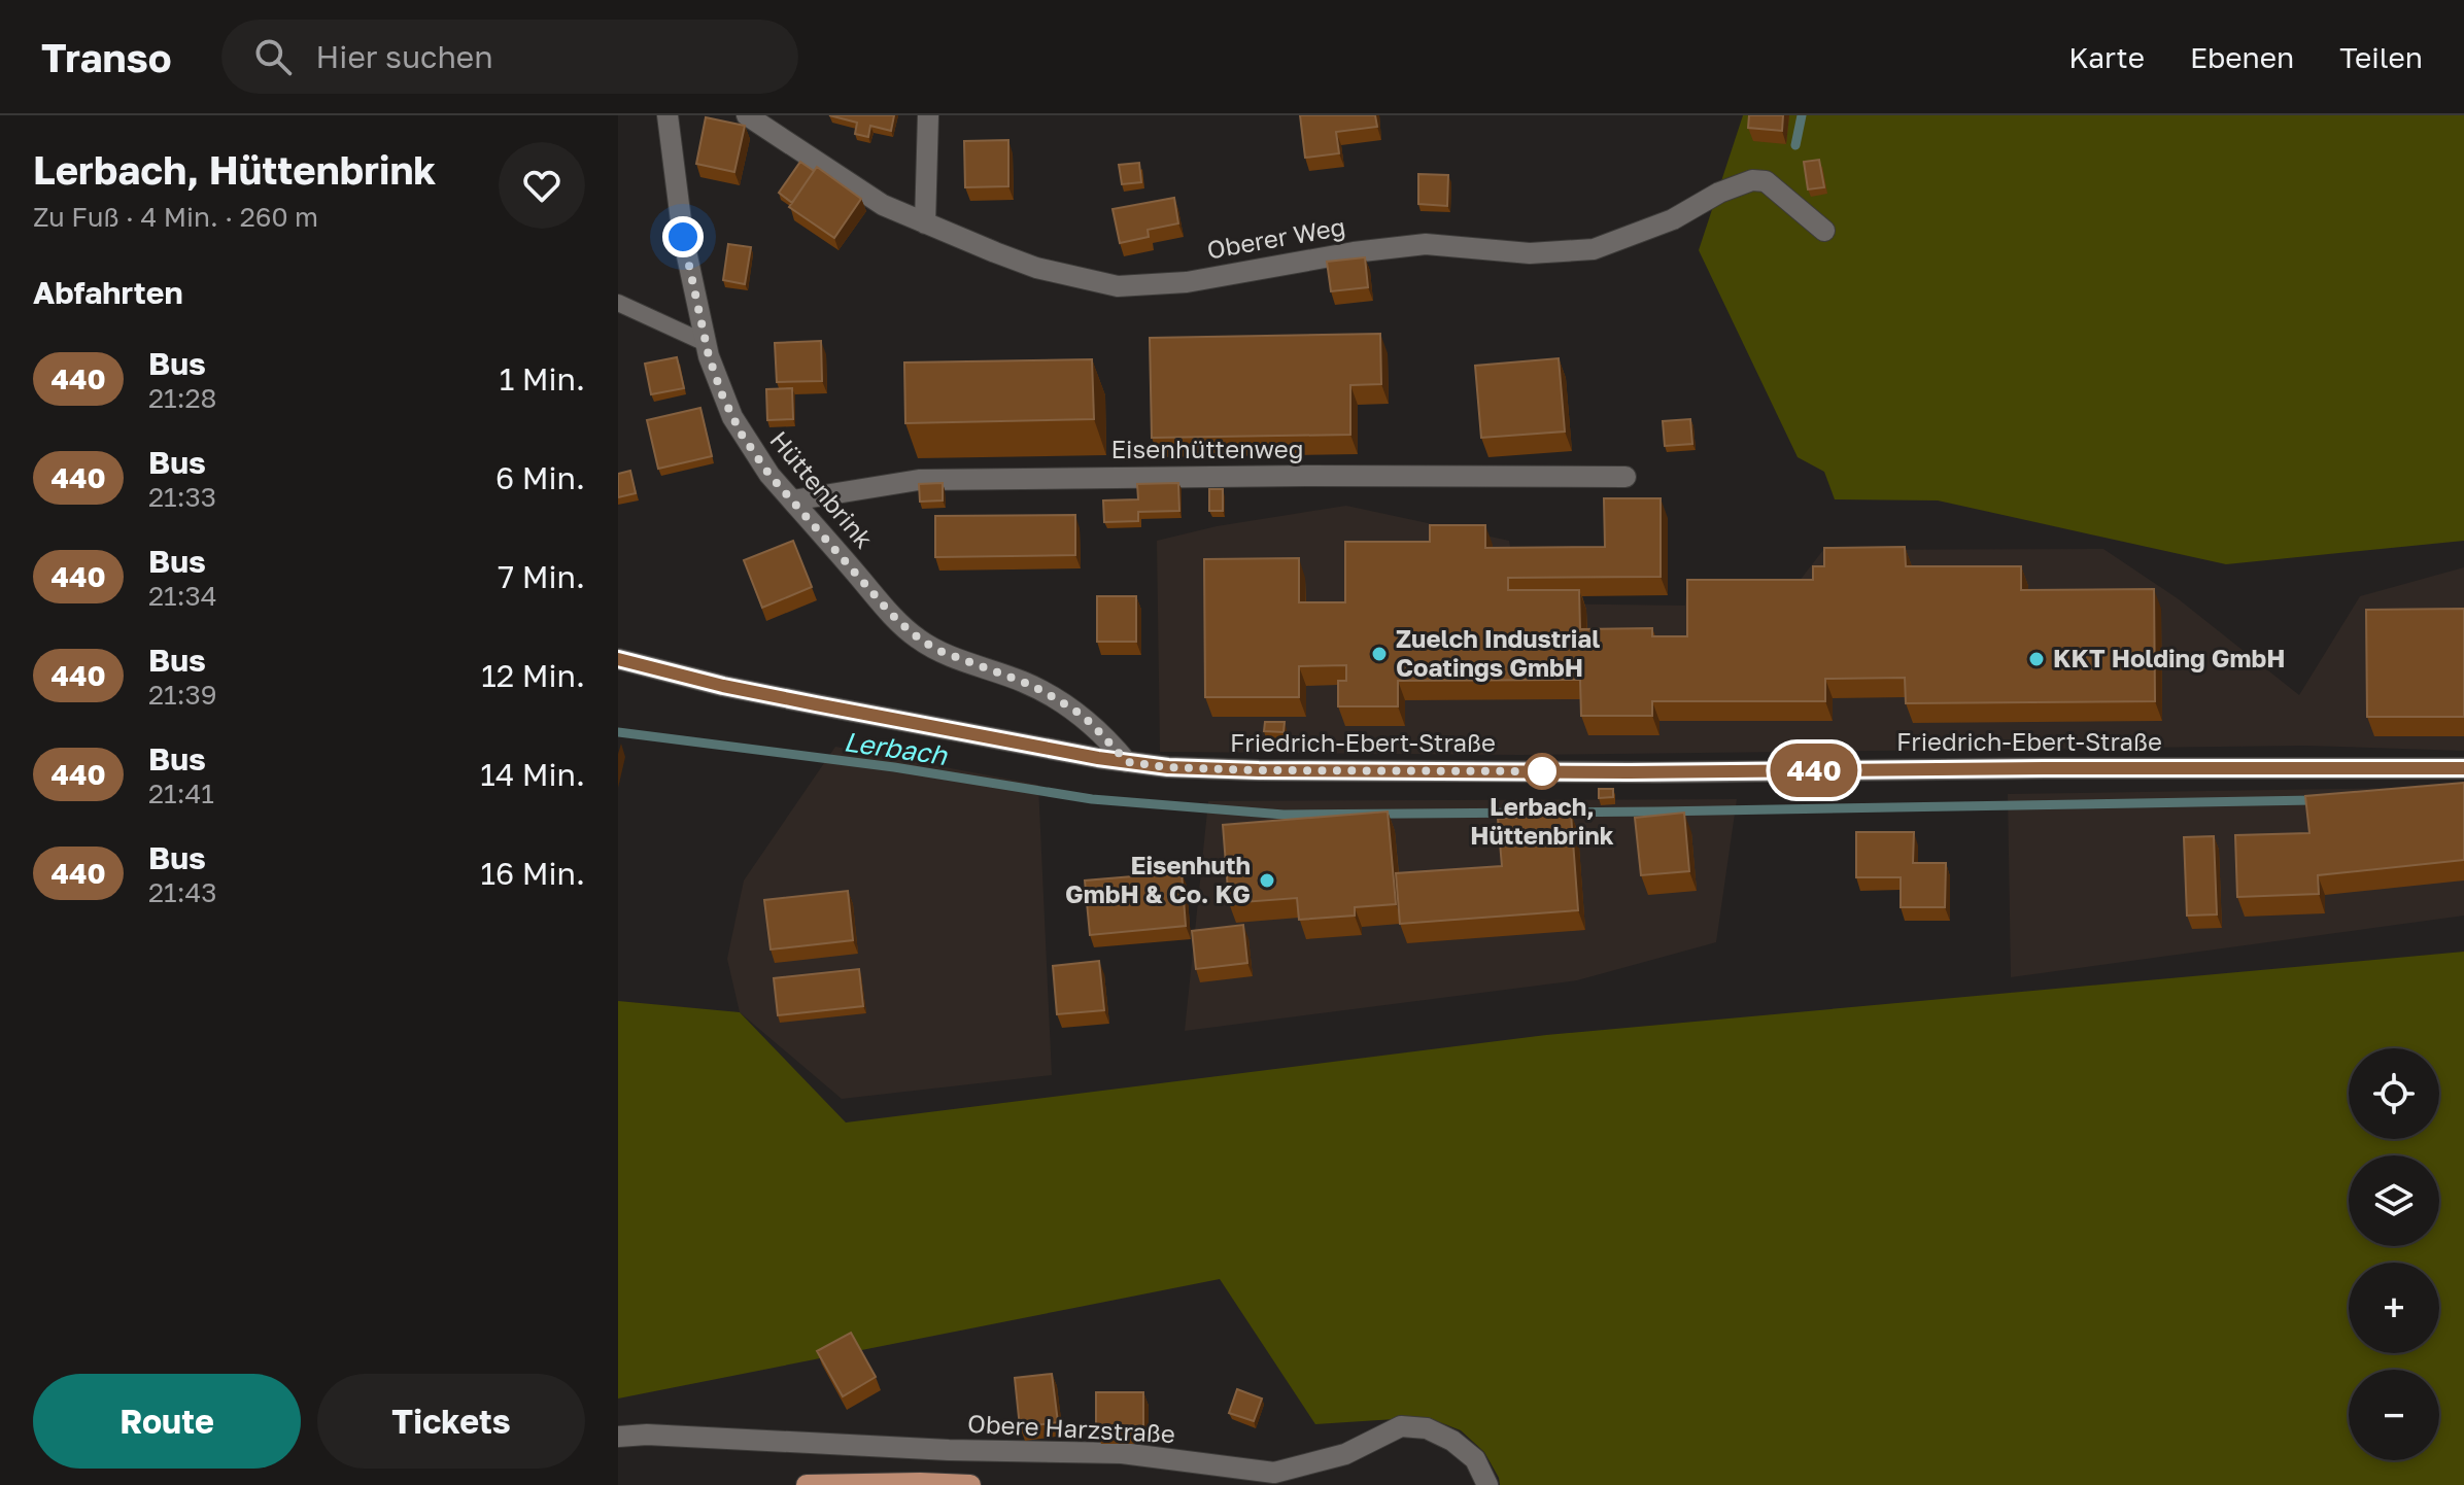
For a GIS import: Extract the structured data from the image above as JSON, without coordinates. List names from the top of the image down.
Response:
{
  "streets": {
    "street": [
      "Oberer Weg",
      "Eisenhüttenweg",
      "Hüttenbrink",
      "Friedrich-Ebert-Straße",
      "Obere Harzstraße"
    ]
  },
  "crossings": [
    ["Eisenhüttenweg", "Hüttenbrink"],
    ["Hüttenbrink", "Friedrich-Ebert-Straße"]
  ],
  "water": ["Lerbach"],
  "places": [
    "Zuelch Industrial Coatings GmbH",
    "KKT Holding GmbH",
    "Lerbach, Hüttenbrink",
    "Eisenhuth GmbH & Co. KG"
  ],
  "lines": ["bus line 440"],
  "page": {
    "header": "Transo",
    "search": "Hier suchen",
    "nav": ["Karte", "Ebenen", "Teilen"],
    "heading": [
      ["Lerbach, Hüttenbrink", "Zu Fuß · 4 Min. · 260 m"],
      "Abfahrten"
    ],
    "on_map": "440",
    "list": [
      {
        "mark": "440",
        "name": "Bus",
        "note": "21:28",
        "value": "1 Min."
      },
      {
        "mark": "440",
        "name": "Bus",
        "note": "21:33",
        "value": "6 Min."
      },
      {
        "mark": "440",
        "name": "Bus",
        "note": "21:34",
        "value": "7 Min."
      },
      {
        "mark": "440",
        "name": "Bus",
        "note": "21:39",
        "value": "12 Min."
      },
      {
        "mark": "440",
        "name": "Bus",
        "note": "21:41",
        "value": "14 Min."
      },
      {
        "mark": "440",
        "name": "Bus",
        "note": "21:43",
        "value": "16 Min."
      }
    ],
    "map_buttons": ["+", "−"],
    "buttons": ["Route", "Tickets"]
  }
}
